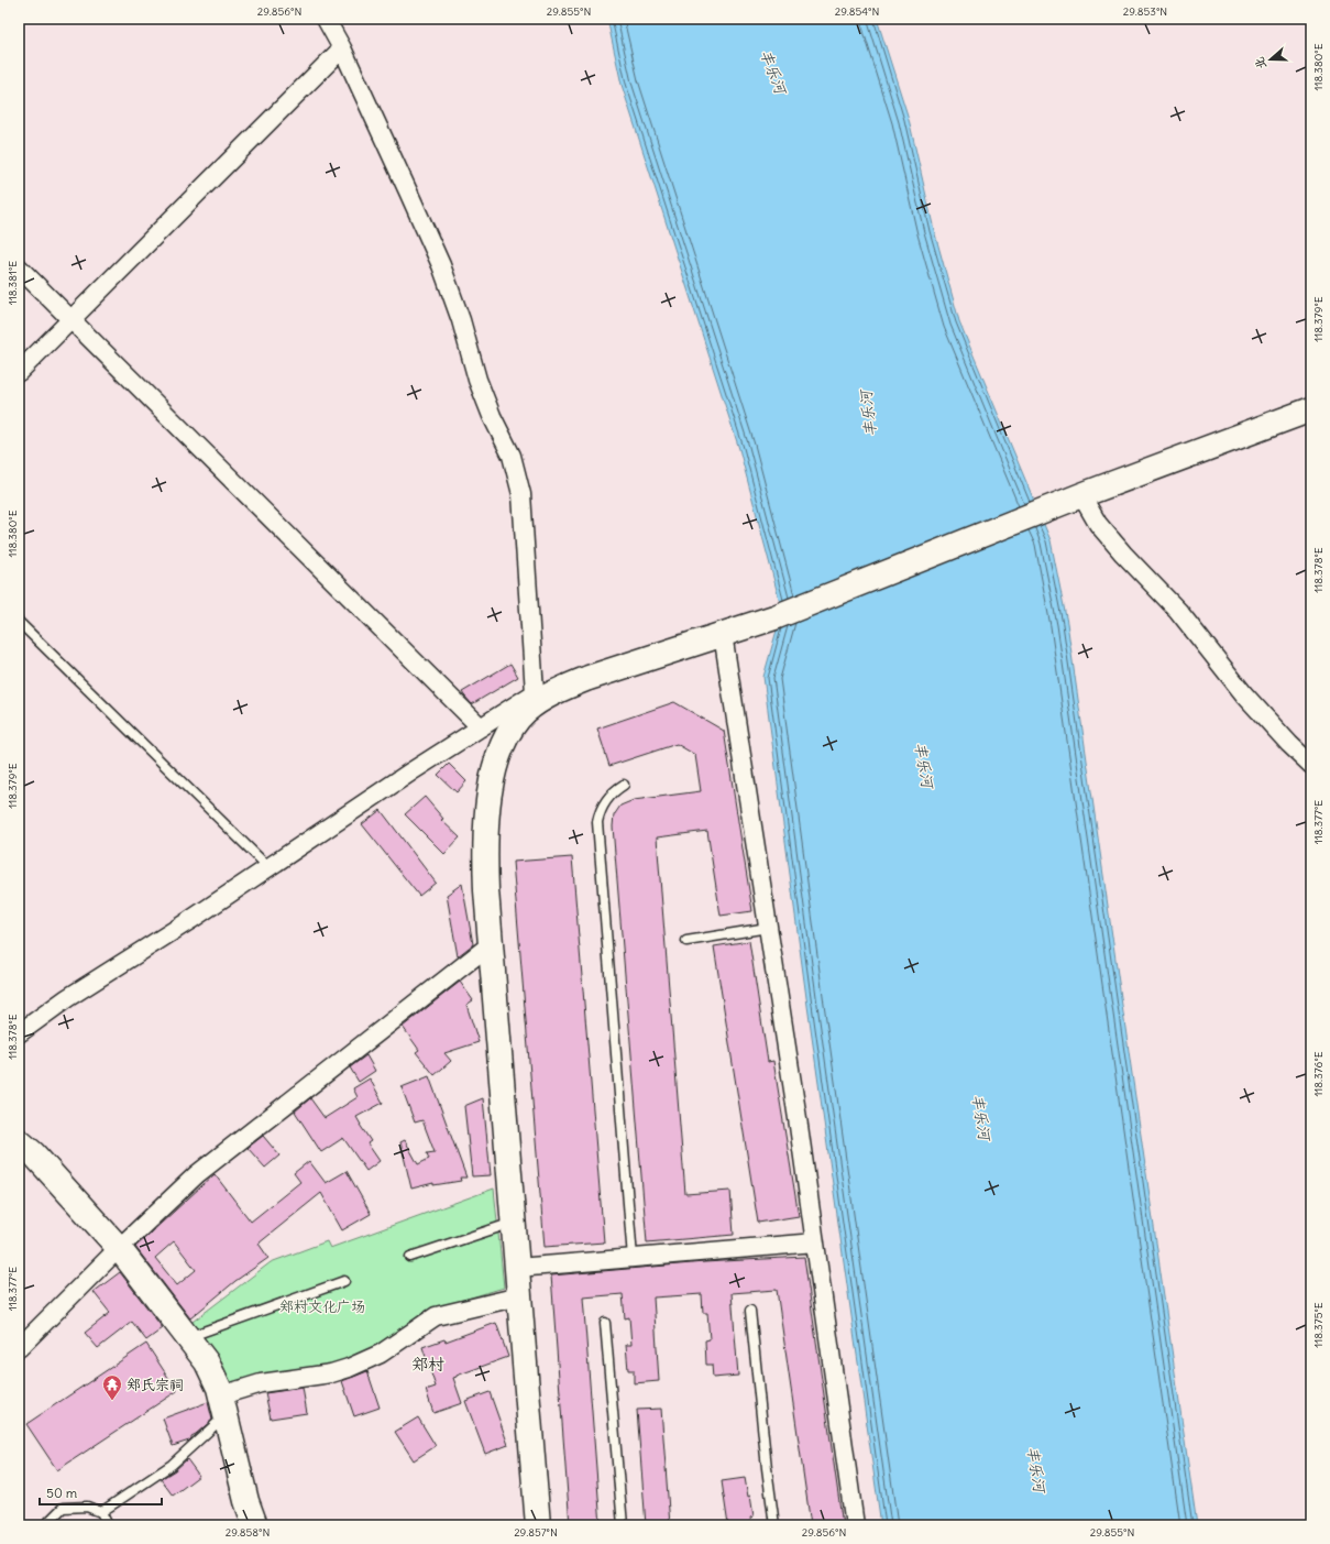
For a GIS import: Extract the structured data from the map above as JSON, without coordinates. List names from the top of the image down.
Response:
{
  "districts": ["郑村"],
  "water": ["丰乐河"],
  "parks": ["郑村文化广场"],
  "places": {
    "temple": ["郑氏宗祠"]
  },
  "scale_bar": "50 m",
  "north": "left",
  "coordinates": [
    "29.856°N",
    "29.855°N",
    "29.854°N",
    "29.853°N",
    "118.380°E",
    "118.381°E",
    "118.379°E",
    "118.378°E",
    "118.377°E",
    "118.376°E",
    "118.375°E",
    "29.858°N",
    "29.857°N"
  ]
}
